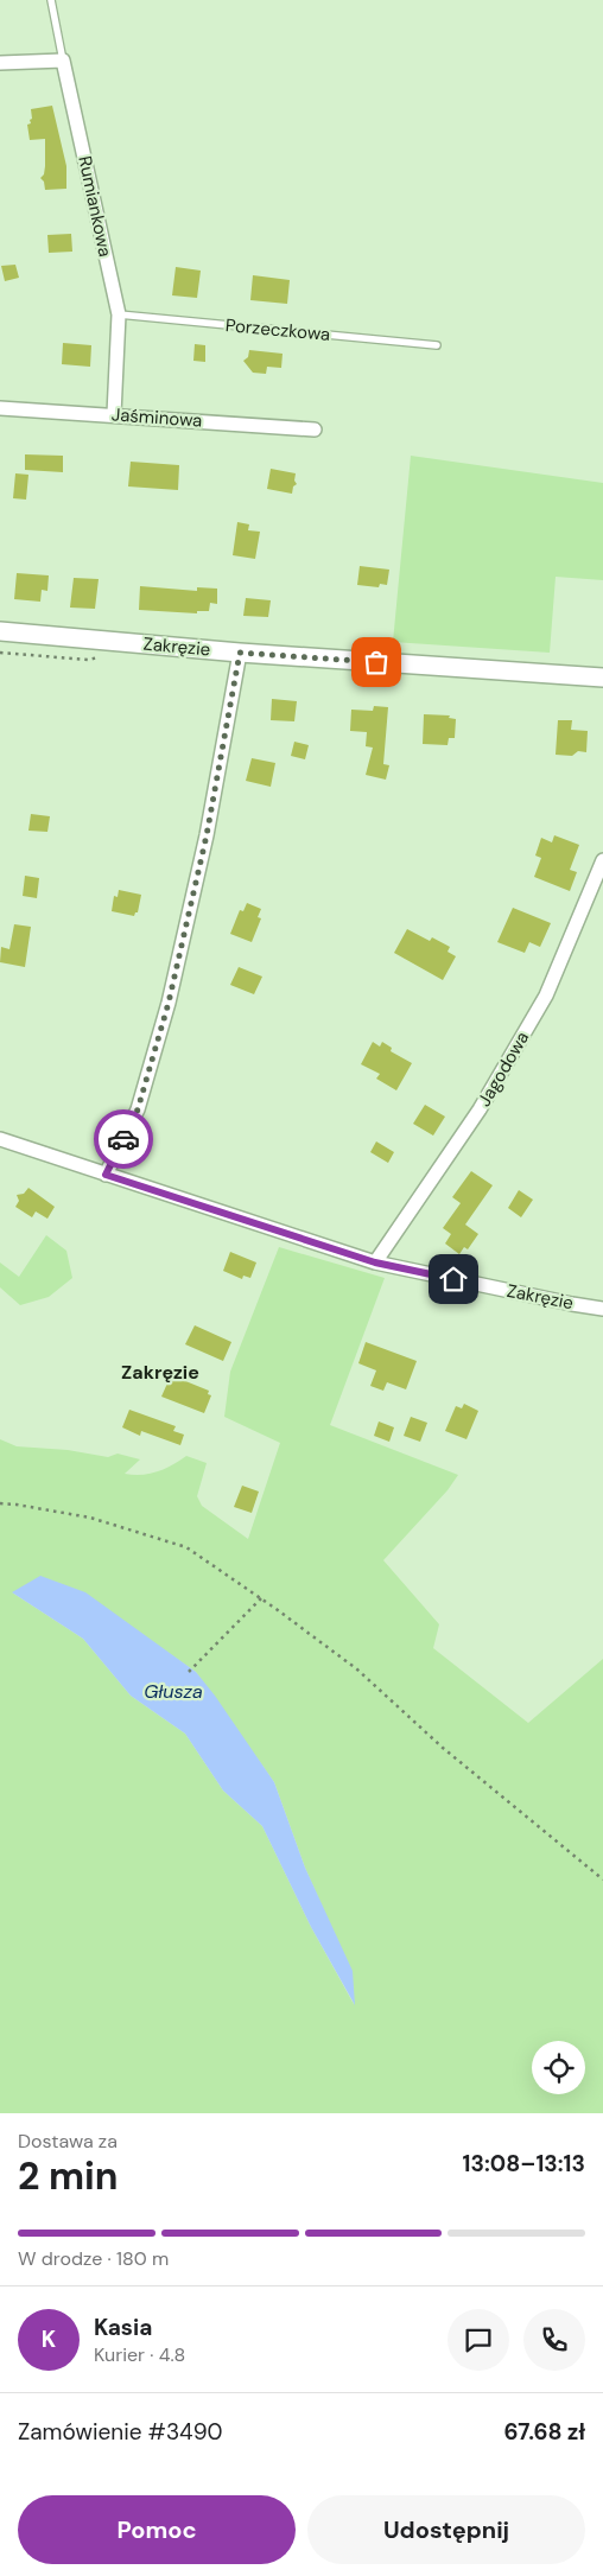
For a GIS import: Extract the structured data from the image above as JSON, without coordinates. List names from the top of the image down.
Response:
{
  "streets": {
    "street": [
      "Rumiankowa",
      "Jaśminowa",
      "Zakręzie",
      "Jagodowa"
    ],
    "lane": ["Porzeczkowa"]
  },
  "crossings": [
    ["Rumiankowa", "Porzeczkowa"],
    ["Rumiankowa", "Jaśminowa"],
    ["Zakręzie", "Jagodowa"]
  ],
  "districts": ["Zakręzie"],
  "water": ["Głusza"],
  "page": {
    "heading": ["2 min", "Dostawa za", "13:08–13:13"],
    "panel": [
      "Kasia",
      "Kurier · 4.8",
      "Zamówienie #3490",
      "67.68 zł"
    ],
    "bar": "W drodze · 180 m",
    "round": "K",
    "buttons": ["Pomoc", "Udostępnij"]
  }
}
